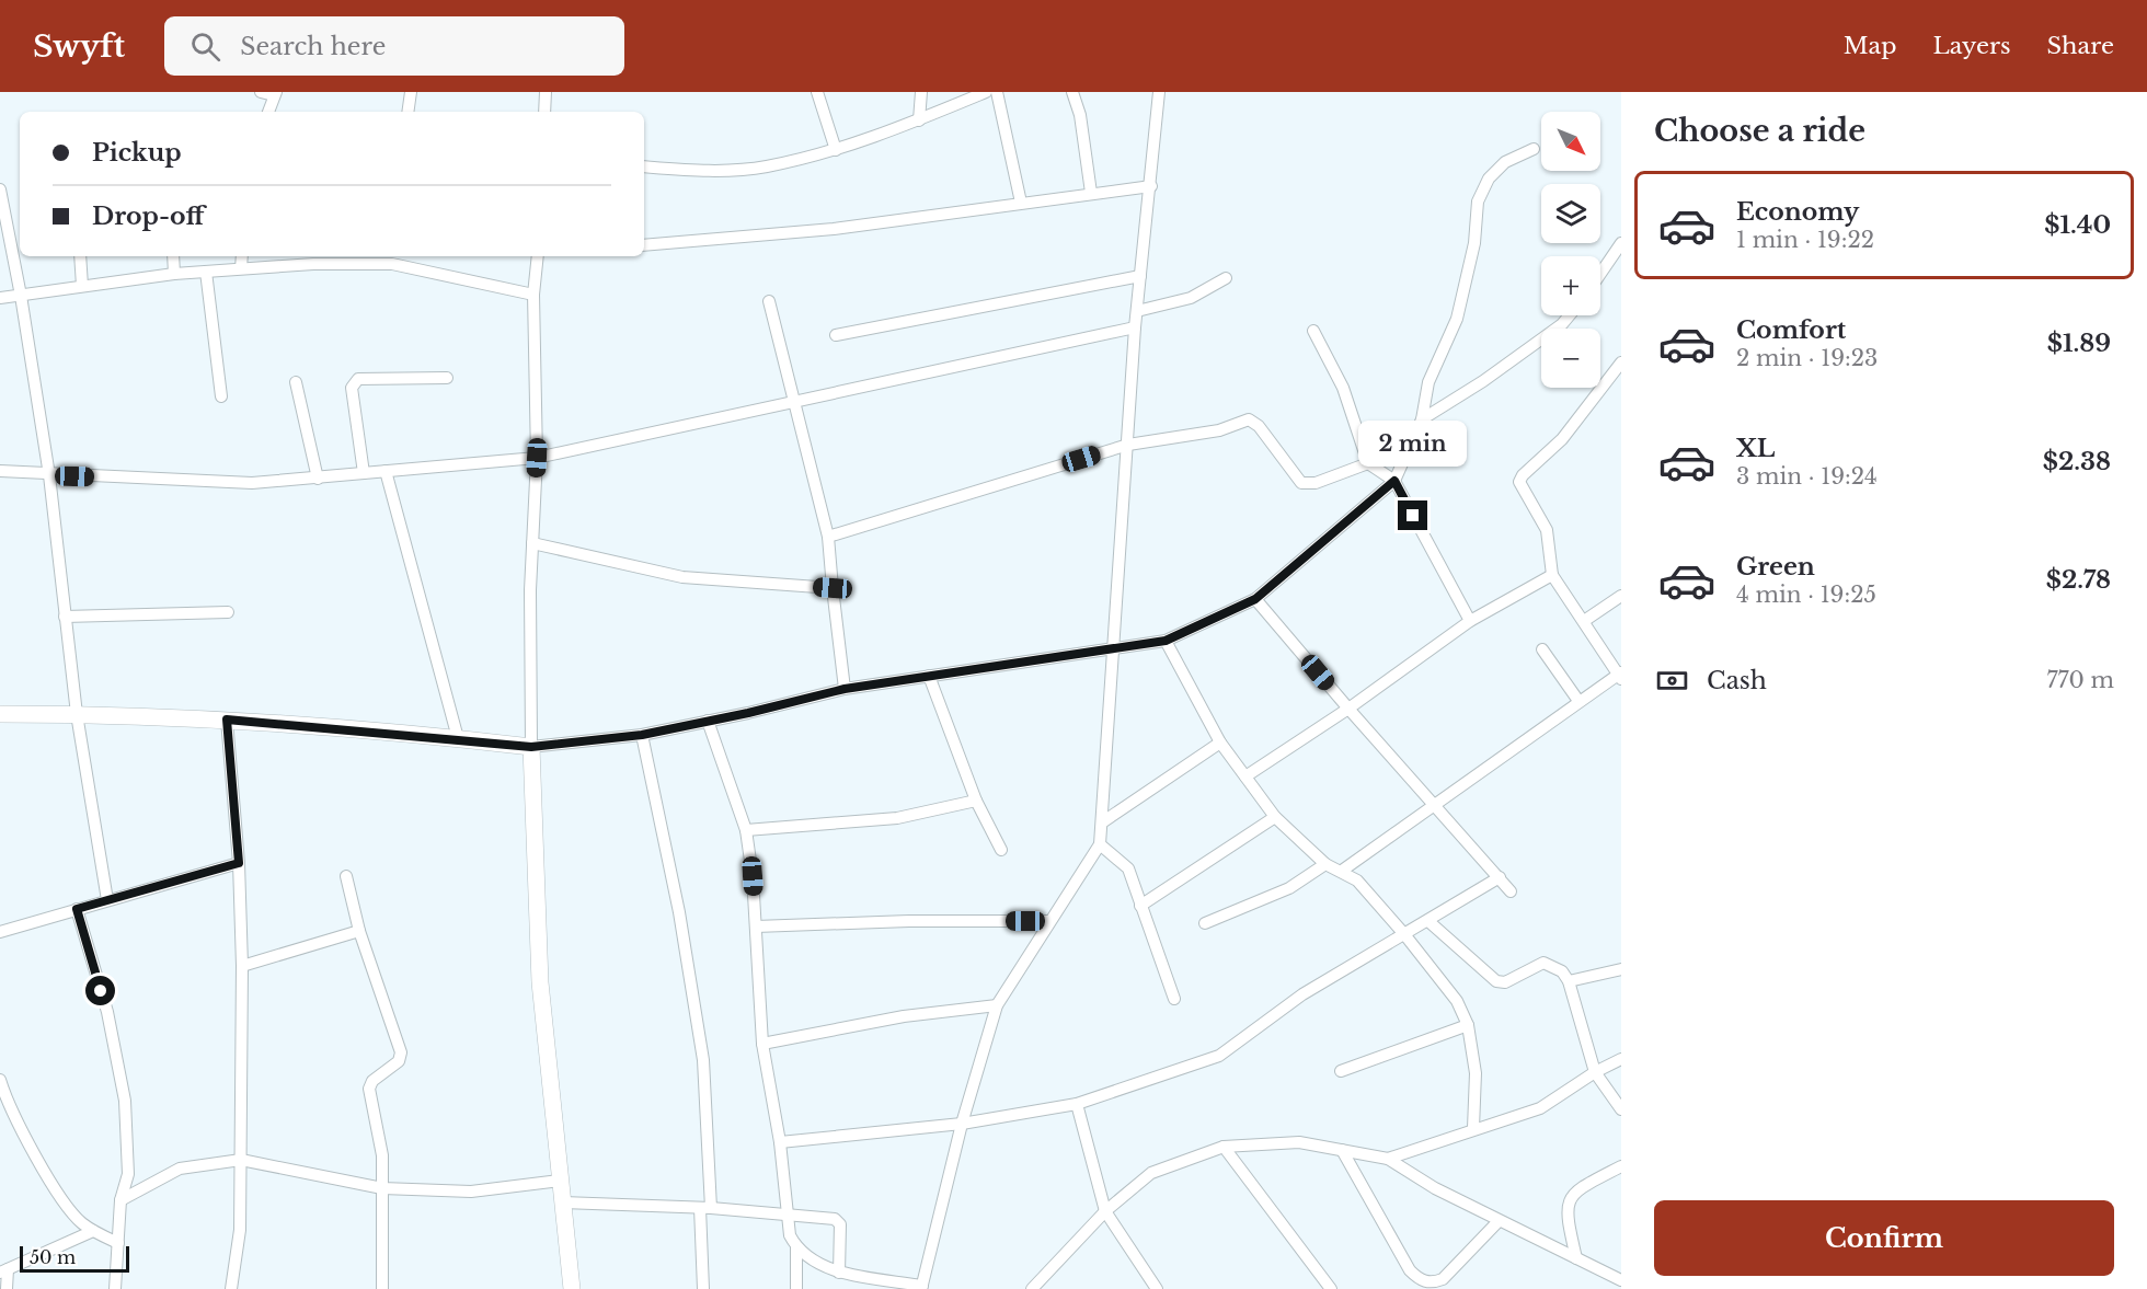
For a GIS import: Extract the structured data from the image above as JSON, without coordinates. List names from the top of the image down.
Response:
{
  "scale_bar": "50 m",
  "north": "bottom right",
  "page": {
    "header": "Swyft",
    "search": "Search here",
    "nav": ["Map", "Layers", "Share"],
    "heading": "Choose a ride",
    "map_buttons": ["+", "−"],
    "banner": ["Pickup", "Drop-off"],
    "list": [
      {
        "name": "Economy",
        "note": "1 min · 19:22",
        "value": "$1.40"
      },
      {
        "name": "Comfort",
        "note": "2 min · 19:23",
        "value": "$1.89"
      },
      {
        "name": "XL",
        "note": "3 min · 19:24",
        "value": "$2.38"
      },
      {
        "name": "Green",
        "note": "4 min · 19:25",
        "value": "$2.78"
      }
    ],
    "bubble": "2 min",
    "pay": ["Cash", "770 m"],
    "buttons": "Confirm",
    "scale": "50 m"
  }
}
